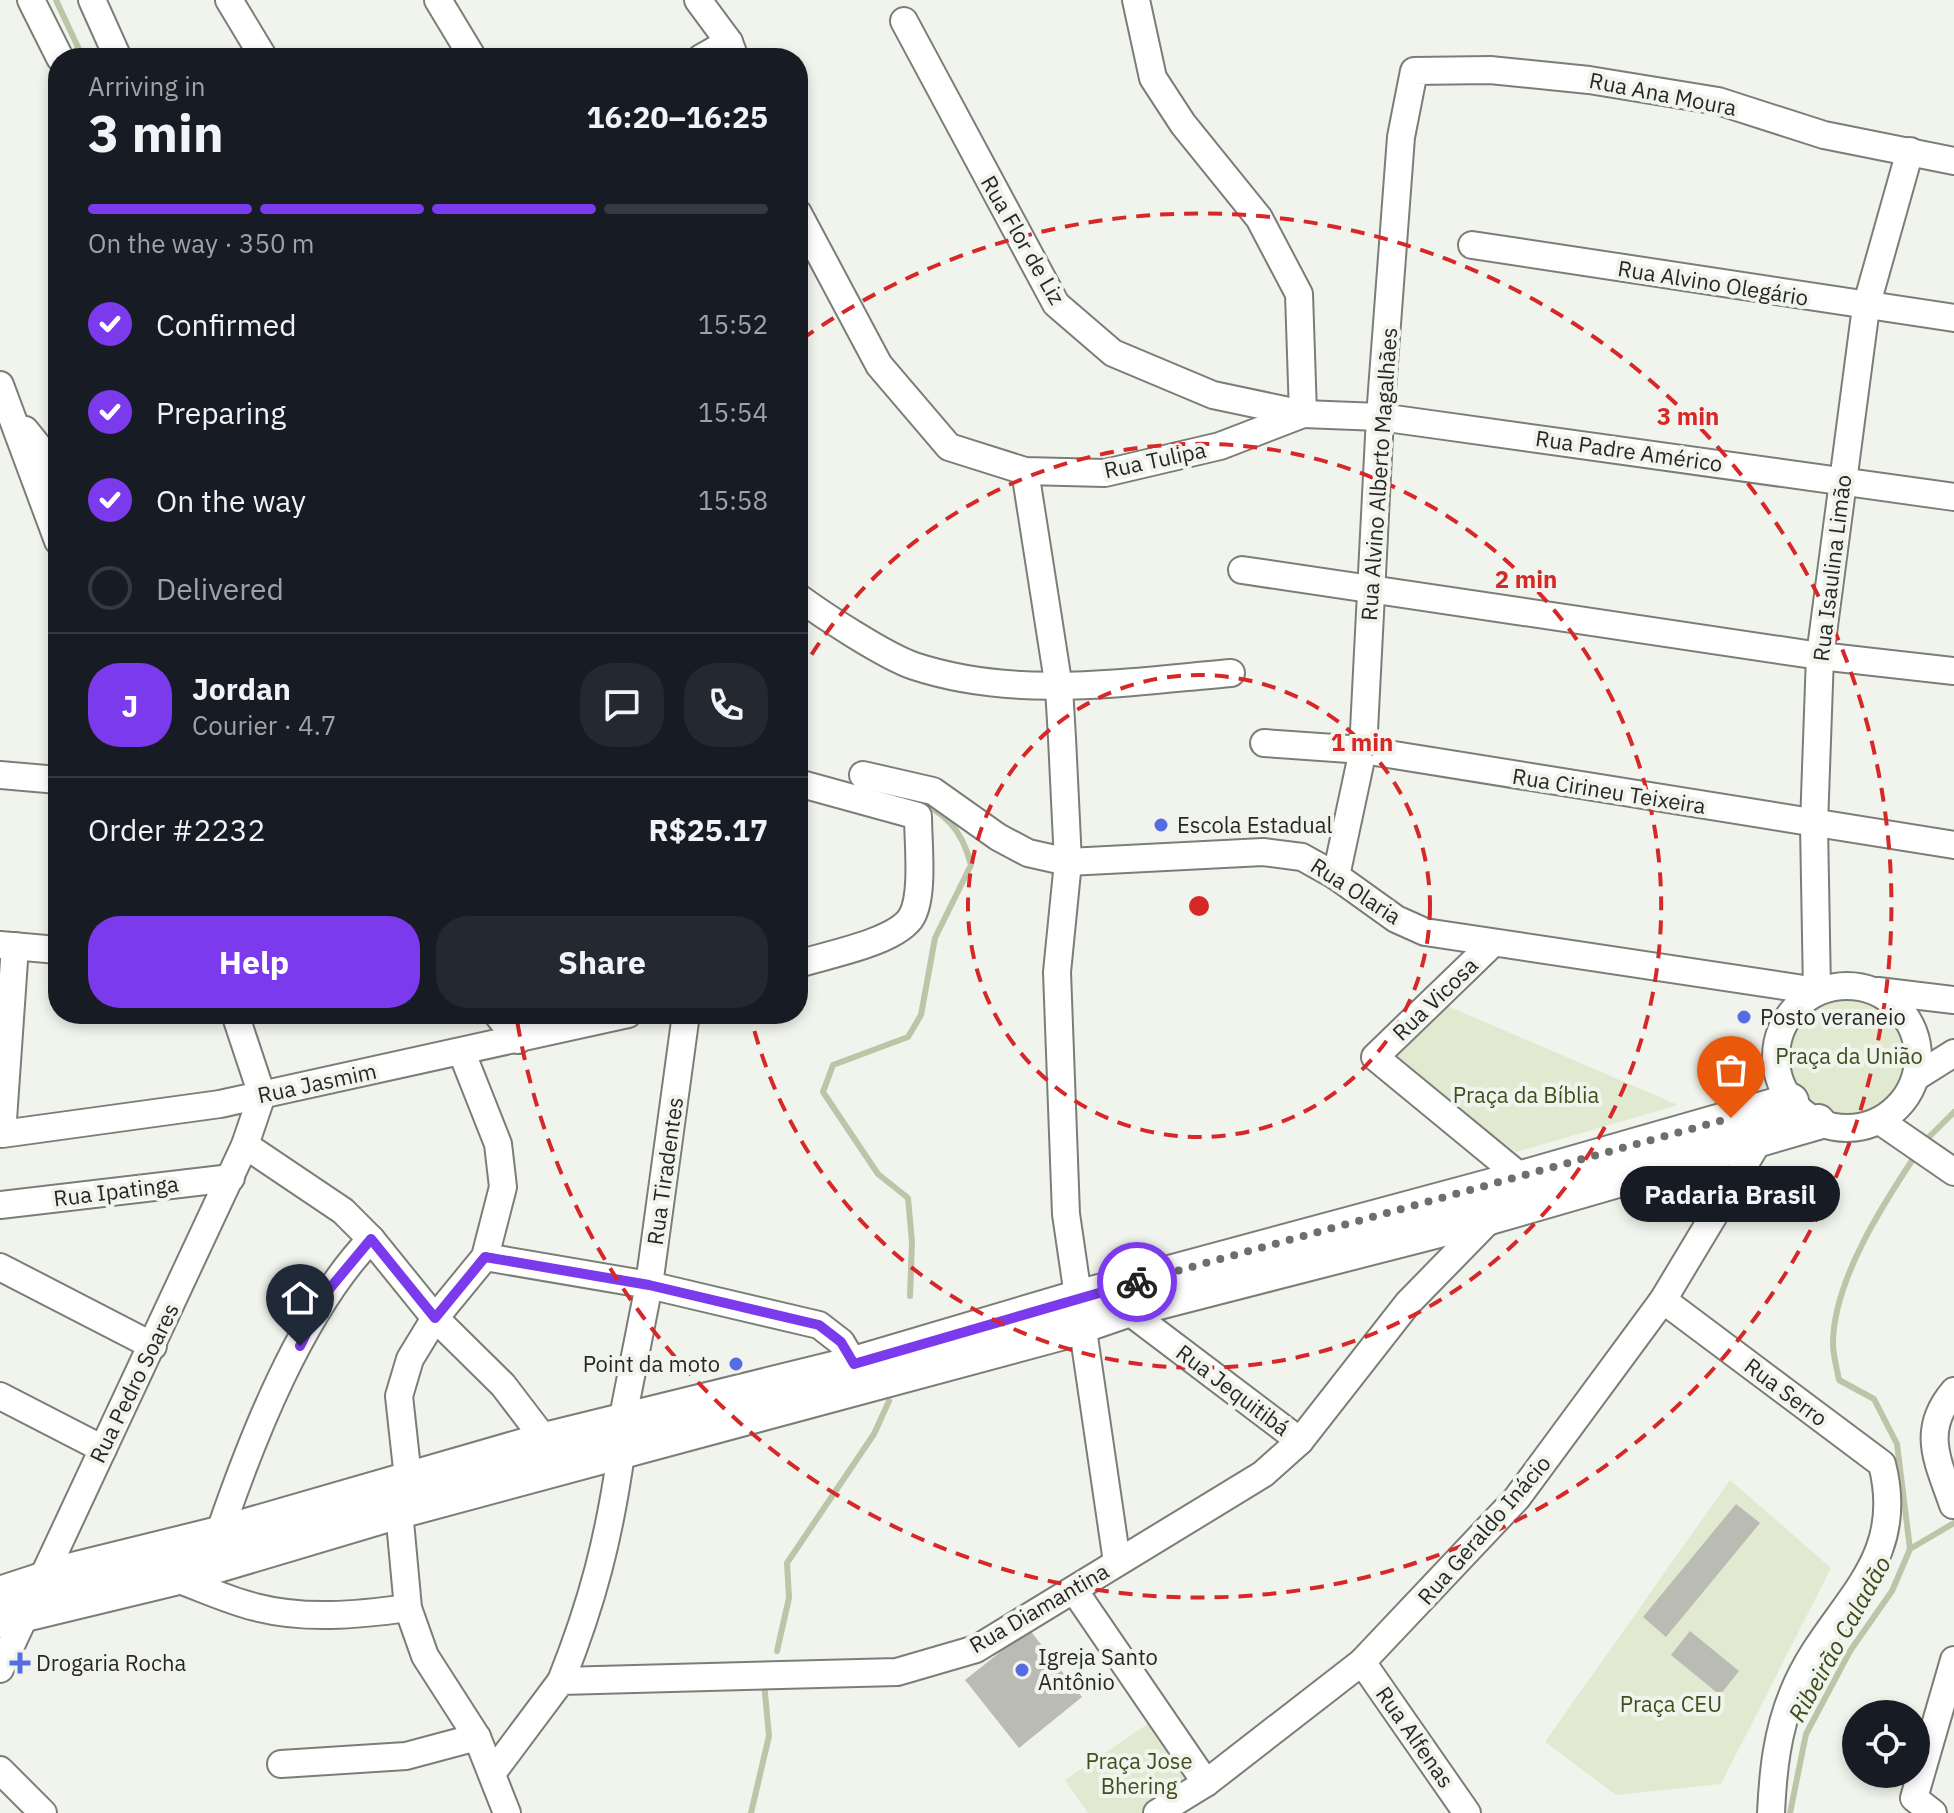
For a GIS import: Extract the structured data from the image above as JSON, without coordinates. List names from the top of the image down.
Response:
{
  "streets": {
    "street": [
      "Rua Ana Moura",
      "Rua Flor de Liz",
      "Rua Alvino Olegário",
      "Rua Padre Américo",
      "Rua Tulipa",
      "Rua Alvino Alberto Magalhães",
      "Rua Isaulina Limão",
      "Rua Cirineu Teixeira",
      "Rua Olaria",
      "Rua Vicosa",
      "Rua Jasmim",
      "Rua Tiradentes",
      "Rua Ipatinga",
      "Rua Pedro Soares",
      "Rua Jequitibá",
      "Rua Serro",
      "Rua Geraldo Inácio",
      "Rua Diamantina",
      "Rua Alfenas"
    ]
  },
  "crossings": [
    ["Rua Ana Moura", "Rua Alvino Alberto Magalhães"],
    ["Rua Ana Moura", "Rua Isaulina Limão"],
    ["Rua Flor de Liz", "Rua Padre Américo"],
    ["Rua Flor de Liz", "Rua Tulipa"],
    ["Rua Alvino Olegário", "Rua Isaulina Limão"],
    ["Rua Padre Américo", "Rua Tulipa"],
    ["Rua Padre Américo", "Rua Alvino Alberto Magalhães"],
    ["Rua Padre Américo", "Rua Isaulina Limão"],
    ["Rua Alvino Alberto Magalhães", "Rua Cirineu Teixeira"],
    ["Rua Alvino Alberto Magalhães", "Rua Olaria"],
    ["Rua Isaulina Limão", "Rua Cirineu Teixeira"],
    ["Rua Isaulina Limão", "Rua Olaria"],
    ["Rua Olaria", "Rua Vicosa"],
    ["Rua Jasmim", "Rua Pedro Soares"],
    ["Rua Tiradentes", "Rua Diamantina"],
    ["Rua Ipatinga", "Rua Pedro Soares"],
    ["Rua Jequitibá", "Rua Diamantina"],
    ["Rua Serro", "Rua Geraldo Inácio"],
    ["Rua Geraldo Inácio", "Rua Alfenas"]
  ],
  "water": ["Ribeirão Caladão"],
  "parks": [
    "Praça da União",
    "Praça da Bíblia",
    "Praça CEU",
    "Praça Jose Bhering"
  ],
  "places": {
    "other": [
      "Escola Estadual",
      "Posto veraneio",
      "Padaria Brasil",
      "Point da moto",
      "Igreja Santo Antônio"
    ],
    "health": ["Drogaria Rocha"]
  },
  "page": {
    "heading": ["3 min", "Arriving in", "16:20–16:25"],
    "panel": [
      "Jordan",
      "Courier · 4.7",
      "Order #2232",
      "R$25.17"
    ],
    "bar": "On the way · 350 m",
    "list": [
      ["Confirmed", "15:52"],
      ["Preparing", "15:54"],
      ["On the way", "15:58"],
      "Delivered"
    ],
    "round": "J",
    "buttons": ["Help", "Share"],
    "bubble": "Padaria Brasil"
  },
  "rings": ["3 min", "2 min", "1 min"]
}
